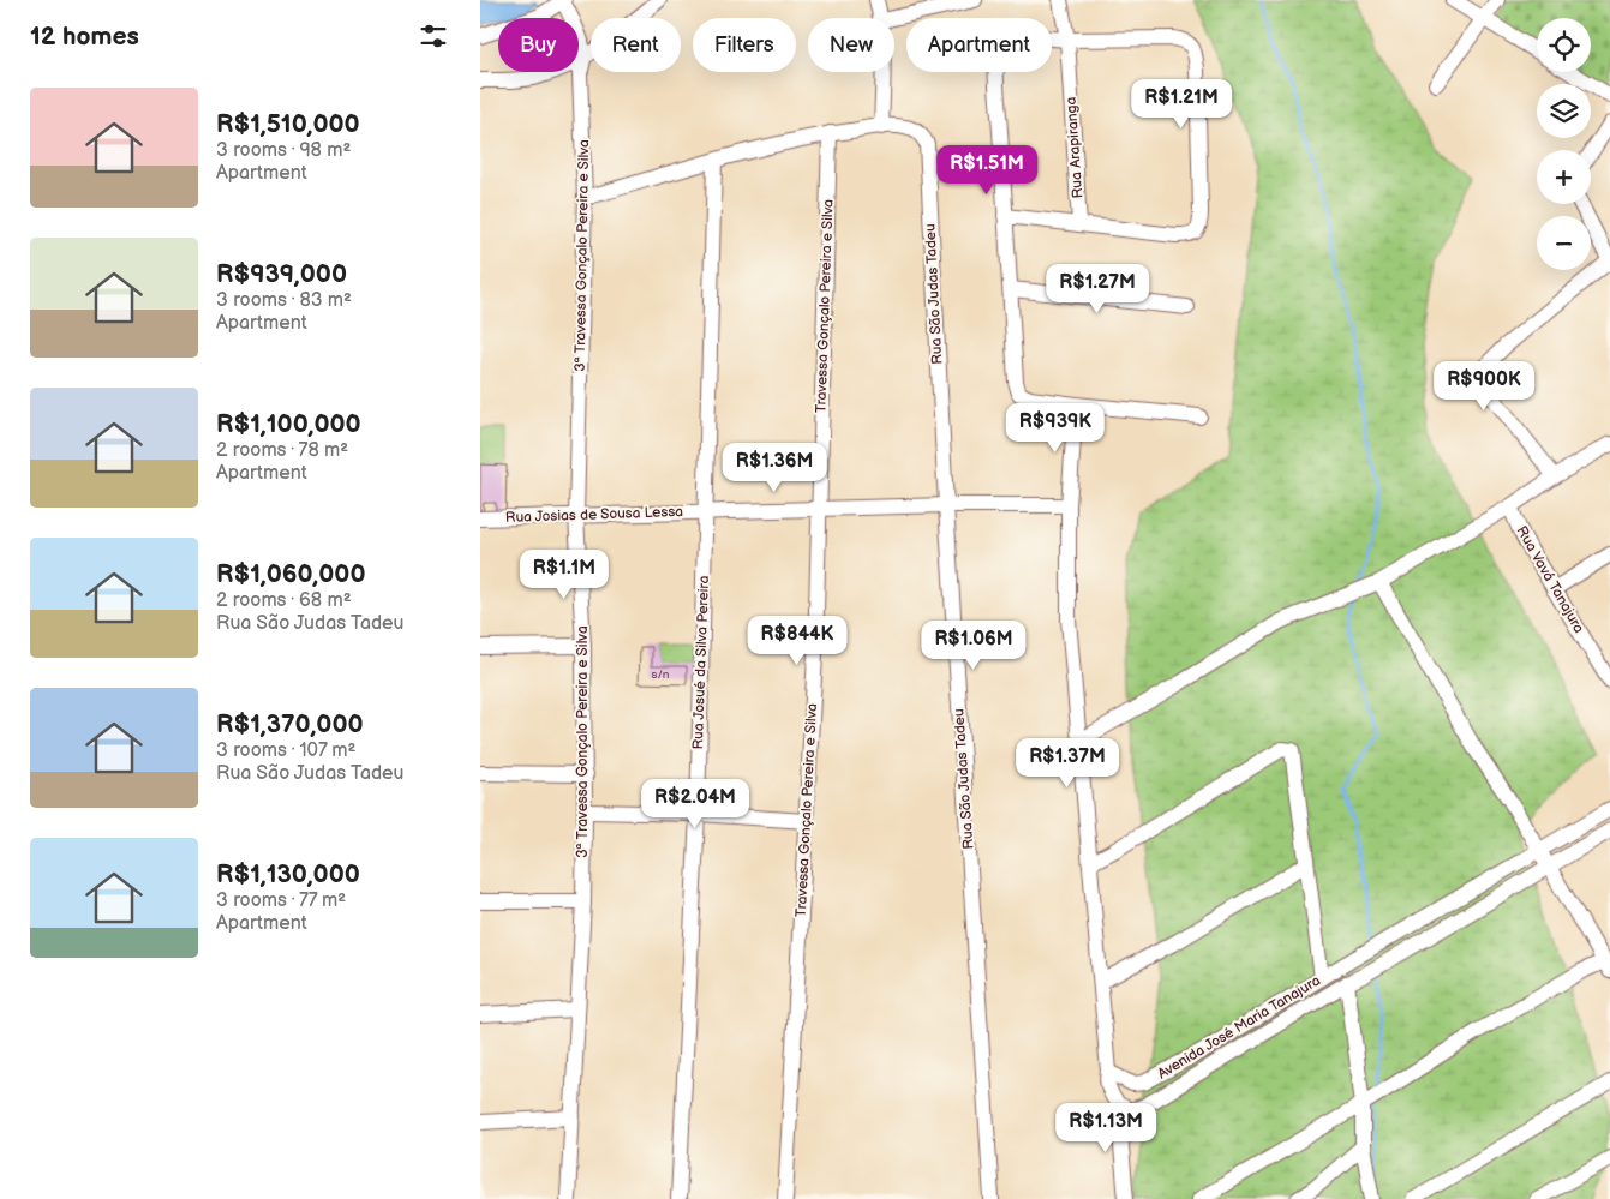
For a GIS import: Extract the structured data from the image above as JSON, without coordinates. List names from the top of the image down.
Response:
{
  "streets": {
    "street": [
      "Rua Arapiranga",
      "3ª Travessa Gonçalo Pereira e Silva",
      "Rua São Judas Tadeu",
      "Travessa Gonçalo Pereira e Silva",
      "Rua Josias de Sousa Lessa",
      "Rua Vavá Tanajura",
      "Rua Josué da Silva Pereira",
      "Avenida José Maria Tanajura"
    ]
  },
  "crossings": [
    ["3ª Travessa Gonçalo Pereira e Silva", "Rua Josias de Sousa Lessa"],
    ["Rua São Judas Tadeu", "Rua Josias de Sousa Lessa"],
    ["Travessa Gonçalo Pereira e Silva", "Rua Josias de Sousa Lessa"],
    ["Rua Josias de Sousa Lessa", "Rua Josué da Silva Pereira"]
  ],
  "house_numbers": ["s/n"],
  "page": {
    "heading": "12 homes",
    "map_buttons": ["+", "−"],
    "chip": [
      "Buy",
      "Rent",
      "Filters",
      "New",
      "Apartment"
    ],
    "list": [
      {
        "name": "R$1,510,000",
        "note": "3 rooms · 98 m² · Apartment"
      },
      {
        "name": "R$939,000",
        "note": "3 rooms · 83 m² · Apartment"
      },
      {
        "name": "R$1,100,000",
        "note": "2 rooms · 78 m² · Apartment"
      },
      {
        "name": "R$1,060,000",
        "note": "2 rooms · 68 m² · Rua São Judas Tadeu"
      },
      {
        "name": "R$1,370,000",
        "note": "3 rooms · 107 m² · Rua São Judas Tadeu"
      },
      {
        "name": "R$1,130,000",
        "note": "3 rooms · 77 m² · Apartment"
      }
    ],
    "price": [
      "R$1.21M",
      "R$1.51M",
      "R$1.27M",
      "R$900K",
      "R$939K",
      "R$1.36M",
      "R$1.1M",
      "R$844K",
      "R$1.06M",
      "R$1.37M",
      "R$2.04M",
      "R$1.13M"
    ]
  }
}
